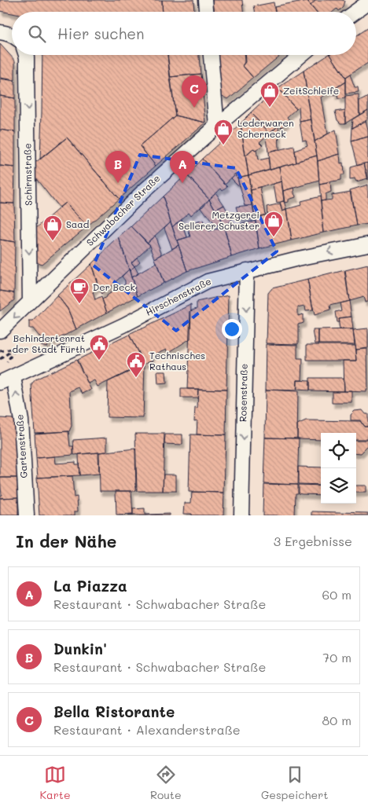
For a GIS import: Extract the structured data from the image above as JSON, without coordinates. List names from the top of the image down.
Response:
{
  "streets": {
    "street": [
      "Schirmstraße",
      "Schwabacher Straße",
      "Hirschenstraße",
      "Rosenstraße",
      "Gartenstraße"
    ]
  },
  "crossings": [
    ["Schirmstraße", "Schwabacher Straße"],
    ["Hirschenstraße", "Rosenstraße"],
    ["Hirschenstraße", "Gartenstraße"]
  ],
  "one_way": ["Schirmstraße", "Rosenstraße", "Gartenstraße"],
  "places": {
    "shop": [
      "ZeitSchleife",
      "Lederwaren Scherneck",
      "Metzgerei Sellerer Schuster",
      "Saad"
    ],
    "cafe": ["Der Beck"],
    "public building": ["Behindertenrat der Stadt Fürth", "Technisches Rathaus"]
  },
  "page": {
    "search": "Hier suchen",
    "pins": ["C", "A", "B"],
    "heading": ["In der Nähe", "3 Ergebnisse"],
    "list": [
      {
        "mark": "A",
        "name": "La Piazza",
        "note": "Restaurant · Schwabacher Straße",
        "value": "60 m"
      },
      {
        "mark": "B",
        "name": "Dunkin'",
        "note": "Restaurant · Schwabacher Straße",
        "value": "70 m"
      },
      {
        "mark": "C",
        "name": "Bella Ristorante",
        "note": "Restaurant · Alexanderstraße",
        "value": "80 m"
      }
    ],
    "nav": ["Karte", "Route", "Gespeichert"]
  }
}
